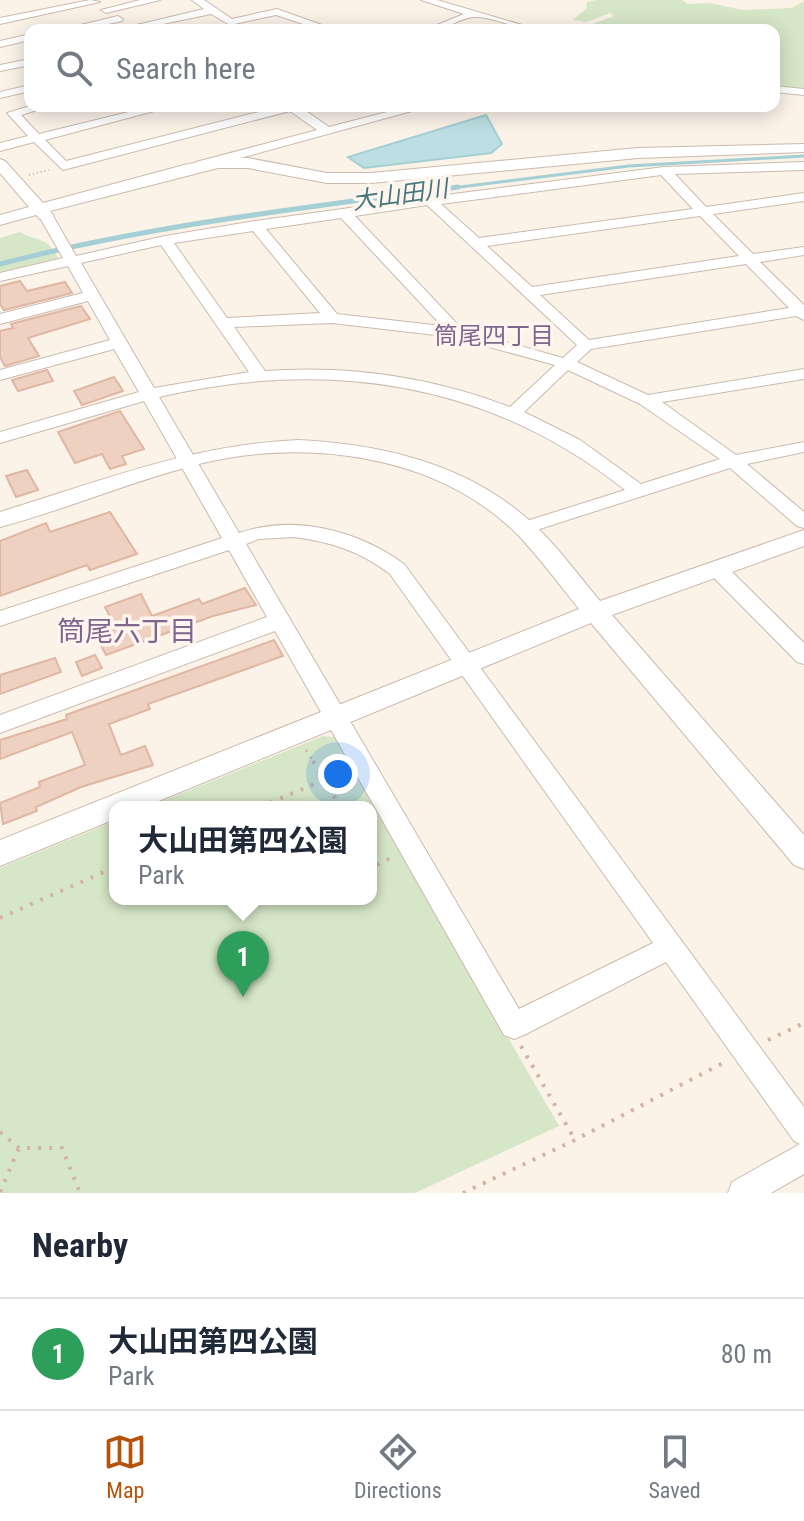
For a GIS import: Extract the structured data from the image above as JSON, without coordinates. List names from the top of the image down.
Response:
{
  "districts": ["筒尾四丁目", "筒尾六丁目"],
  "water": ["大山田川"],
  "page": {
    "search": "Search here",
    "popup": ["大山田第四公園", "Park"],
    "pins": "1",
    "heading": "Nearby",
    "list": [
      {
        "mark": "1",
        "name": "大山田第四公園",
        "note": "Park",
        "value": "80 m"
      }
    ],
    "nav": ["Map", "Directions", "Saved"]
  }
}
